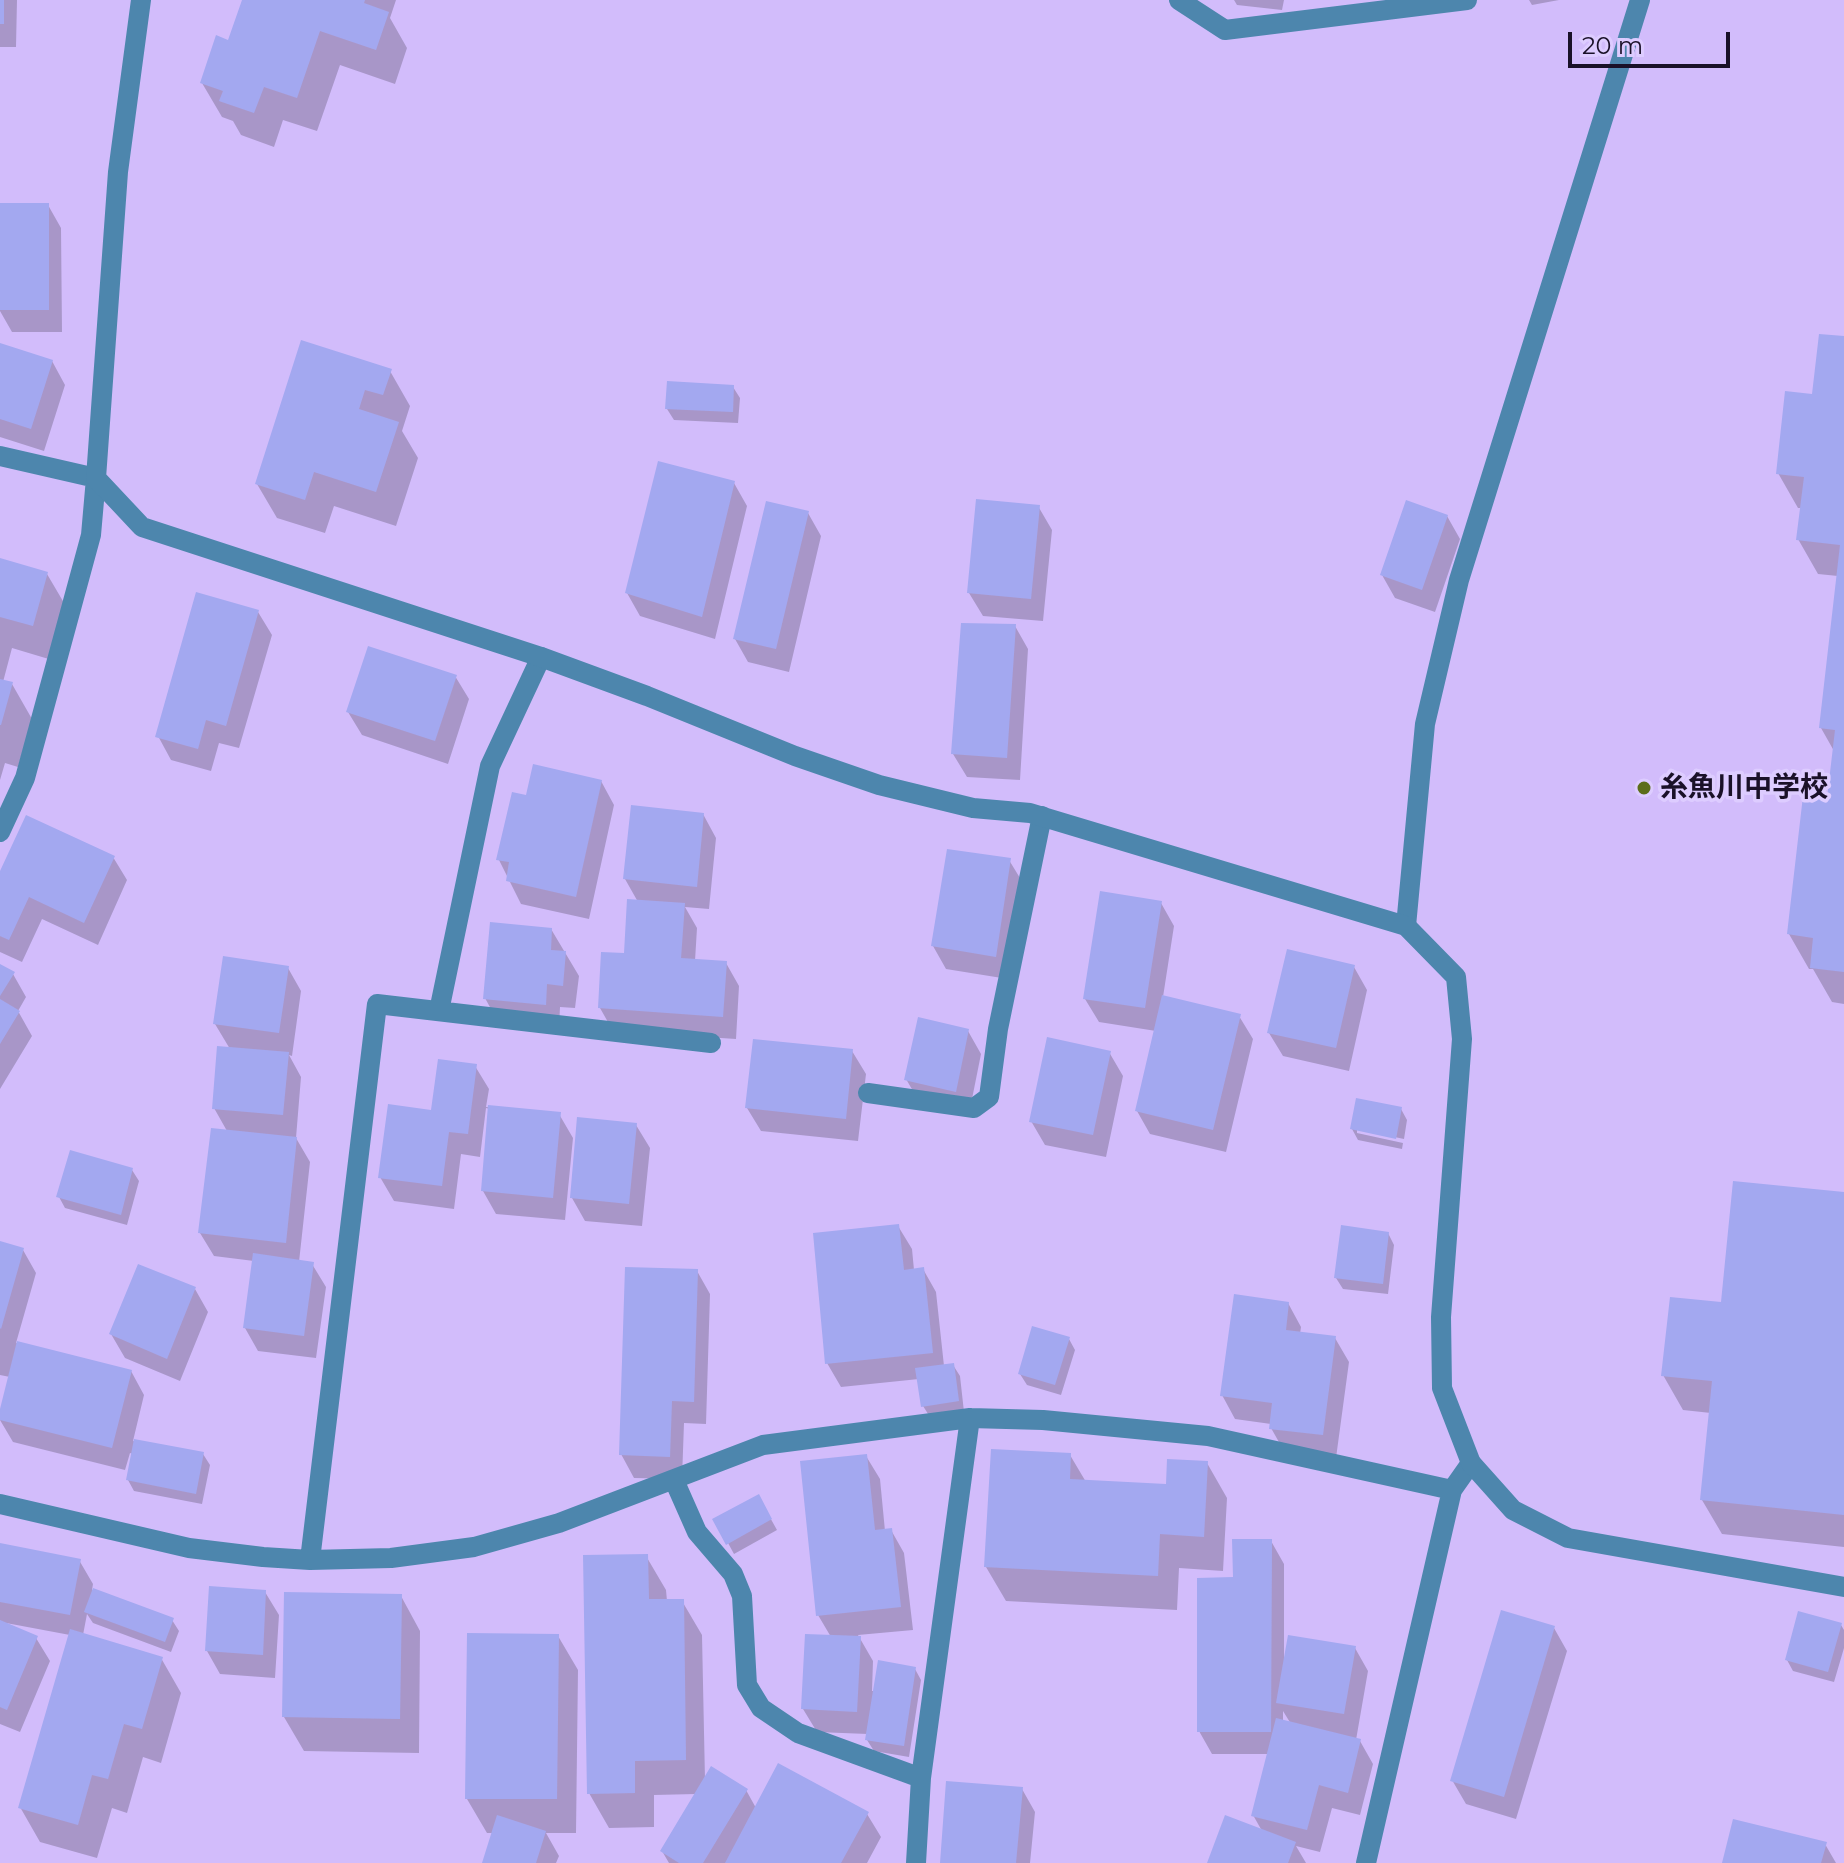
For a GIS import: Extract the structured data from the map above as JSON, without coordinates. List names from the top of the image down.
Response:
{
  "places": ["糸魚川中学校"],
  "scale_bar": "20 m"
}
